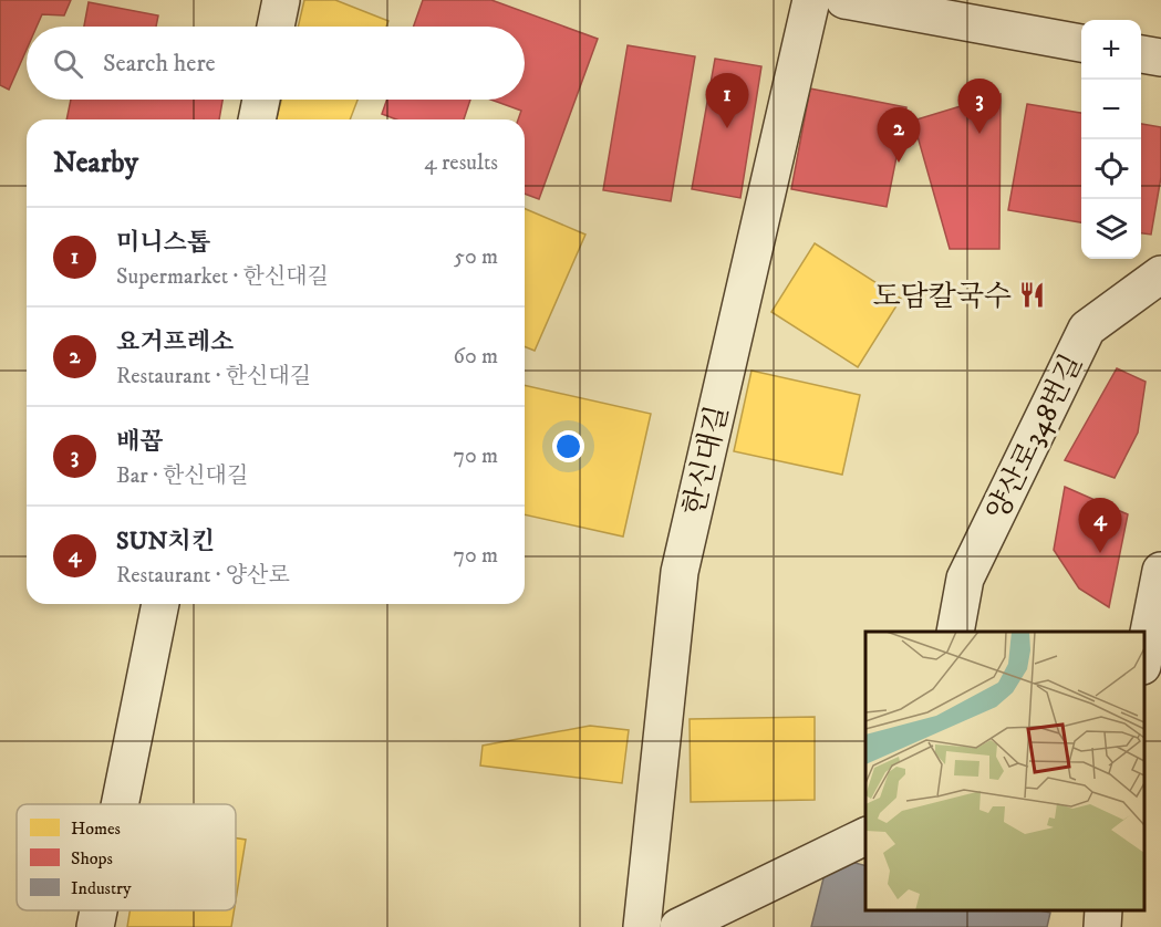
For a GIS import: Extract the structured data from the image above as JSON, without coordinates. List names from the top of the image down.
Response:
{
  "streets": {
    "street": ["양산로348번길", "한신대길"]
  },
  "places": {
    "restaurant": ["도담칼국수"]
  },
  "legend": ["Homes", "Shops", "Industry"],
  "page": {
    "map_buttons": ["+", "−"],
    "search": "Search here",
    "pins": [
      "1",
      "3",
      "2",
      "4"
    ],
    "heading": ["Nearby", "4 results"],
    "list": [
      {
        "mark": "1",
        "name": "미니스톱",
        "note": "Supermarket · 한신대길",
        "value": "50 m"
      },
      {
        "mark": "2",
        "name": "요거프레소",
        "note": "Restaurant · 한신대길",
        "value": "60 m"
      },
      {
        "mark": "3",
        "name": "배꼽",
        "note": "Bar · 한신대길",
        "value": "70 m"
      },
      {
        "mark": "4",
        "name": "SUN치킨",
        "note": "Restaurant · 양산로",
        "value": "70 m"
      }
    ]
  }
}
